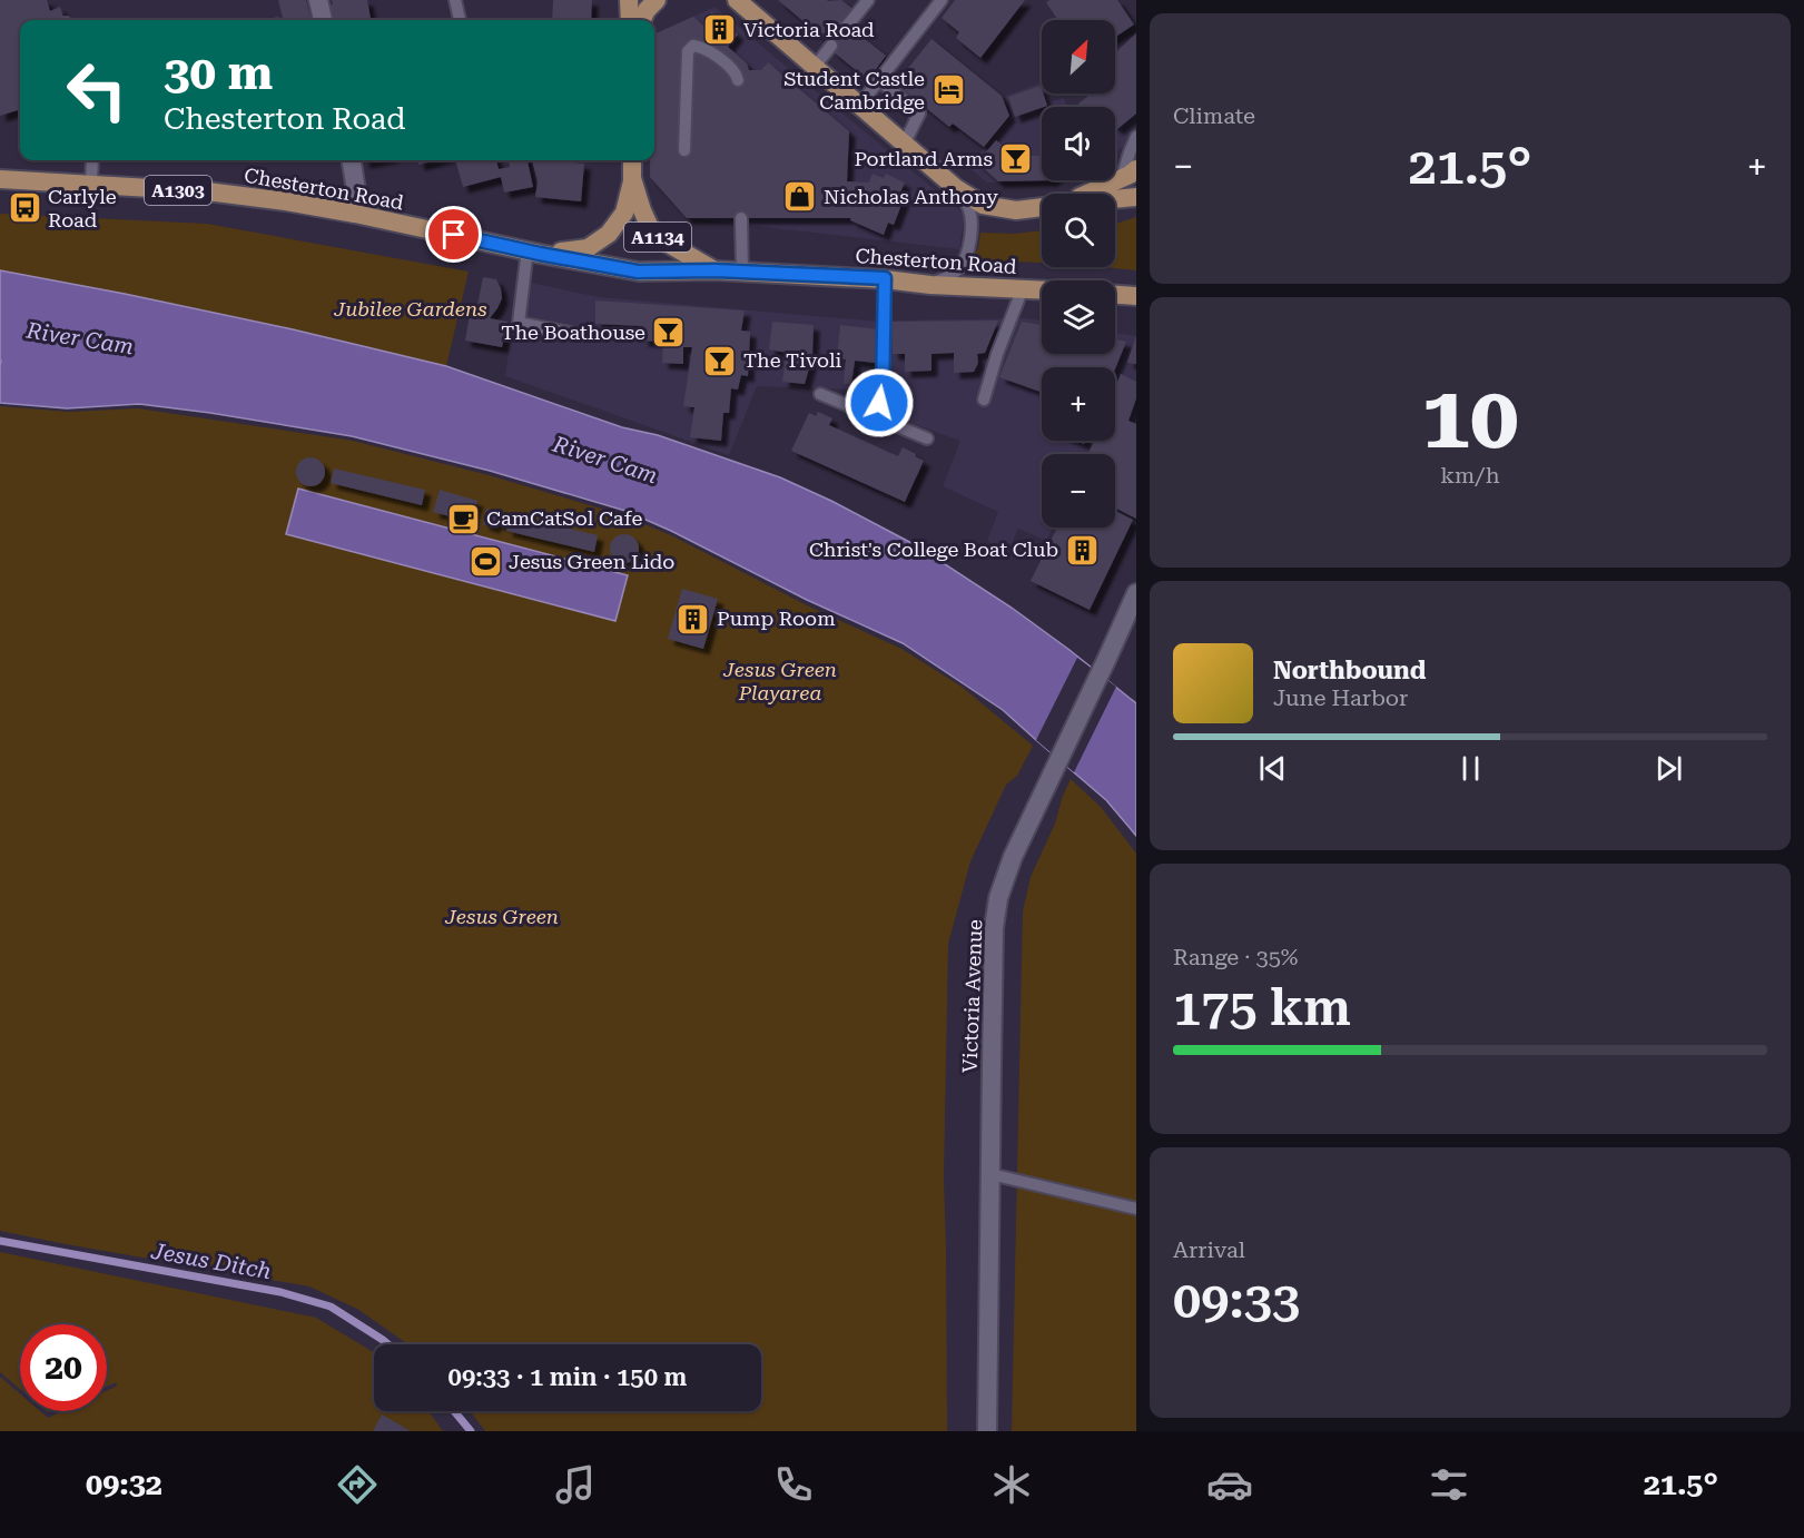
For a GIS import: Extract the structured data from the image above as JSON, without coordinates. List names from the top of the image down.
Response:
{
  "streets": {
    "main road": ["Chesterton Road", "A1303", "A1134"],
    "street": ["Victoria Avenue"]
  },
  "crossings": [
    ["Chesterton Road", "A1303"],
    ["Chesterton Road", "A1134"],
    ["A1303", "A1134"]
  ],
  "water": ["River Cam", "Jesus Ditch"],
  "parks": ["Jubilee Gardens", "Jesus Green Playarea", "Jesus Green"],
  "places": {
    "building": ["Victoria Road", "Christ's College Boat Club", "Pump Room"],
    "hotel": ["Student Castle Cambridge"],
    "bar": ["Portland Arms", "The Boathouse", "The Tivoli"],
    "shop": ["Nicholas Anthony"],
    "bus stop": ["Carlyle Road"],
    "cafe": ["CamCatSol Cafe"],
    "sports": ["Jesus Green Lido"]
  },
  "north": "top right",
  "page": {
    "tile": [
      "Climate",
      ["10", "km/h"],
      ["Range · 35%", "175 km"],
      ["Arrival", "09:33"]
    ],
    "map_buttons": ["+", "−"],
    "turn": ["30 m", "Chesterton Road"],
    "heat": ["−", "21.5°", "+"],
    "song": ["Northbound", "June Harbor"],
    "limit": "20",
    "trip": "09:33 · 1 min · 150 m",
    "tabs": ["09:32", "21.5°"]
  }
}
